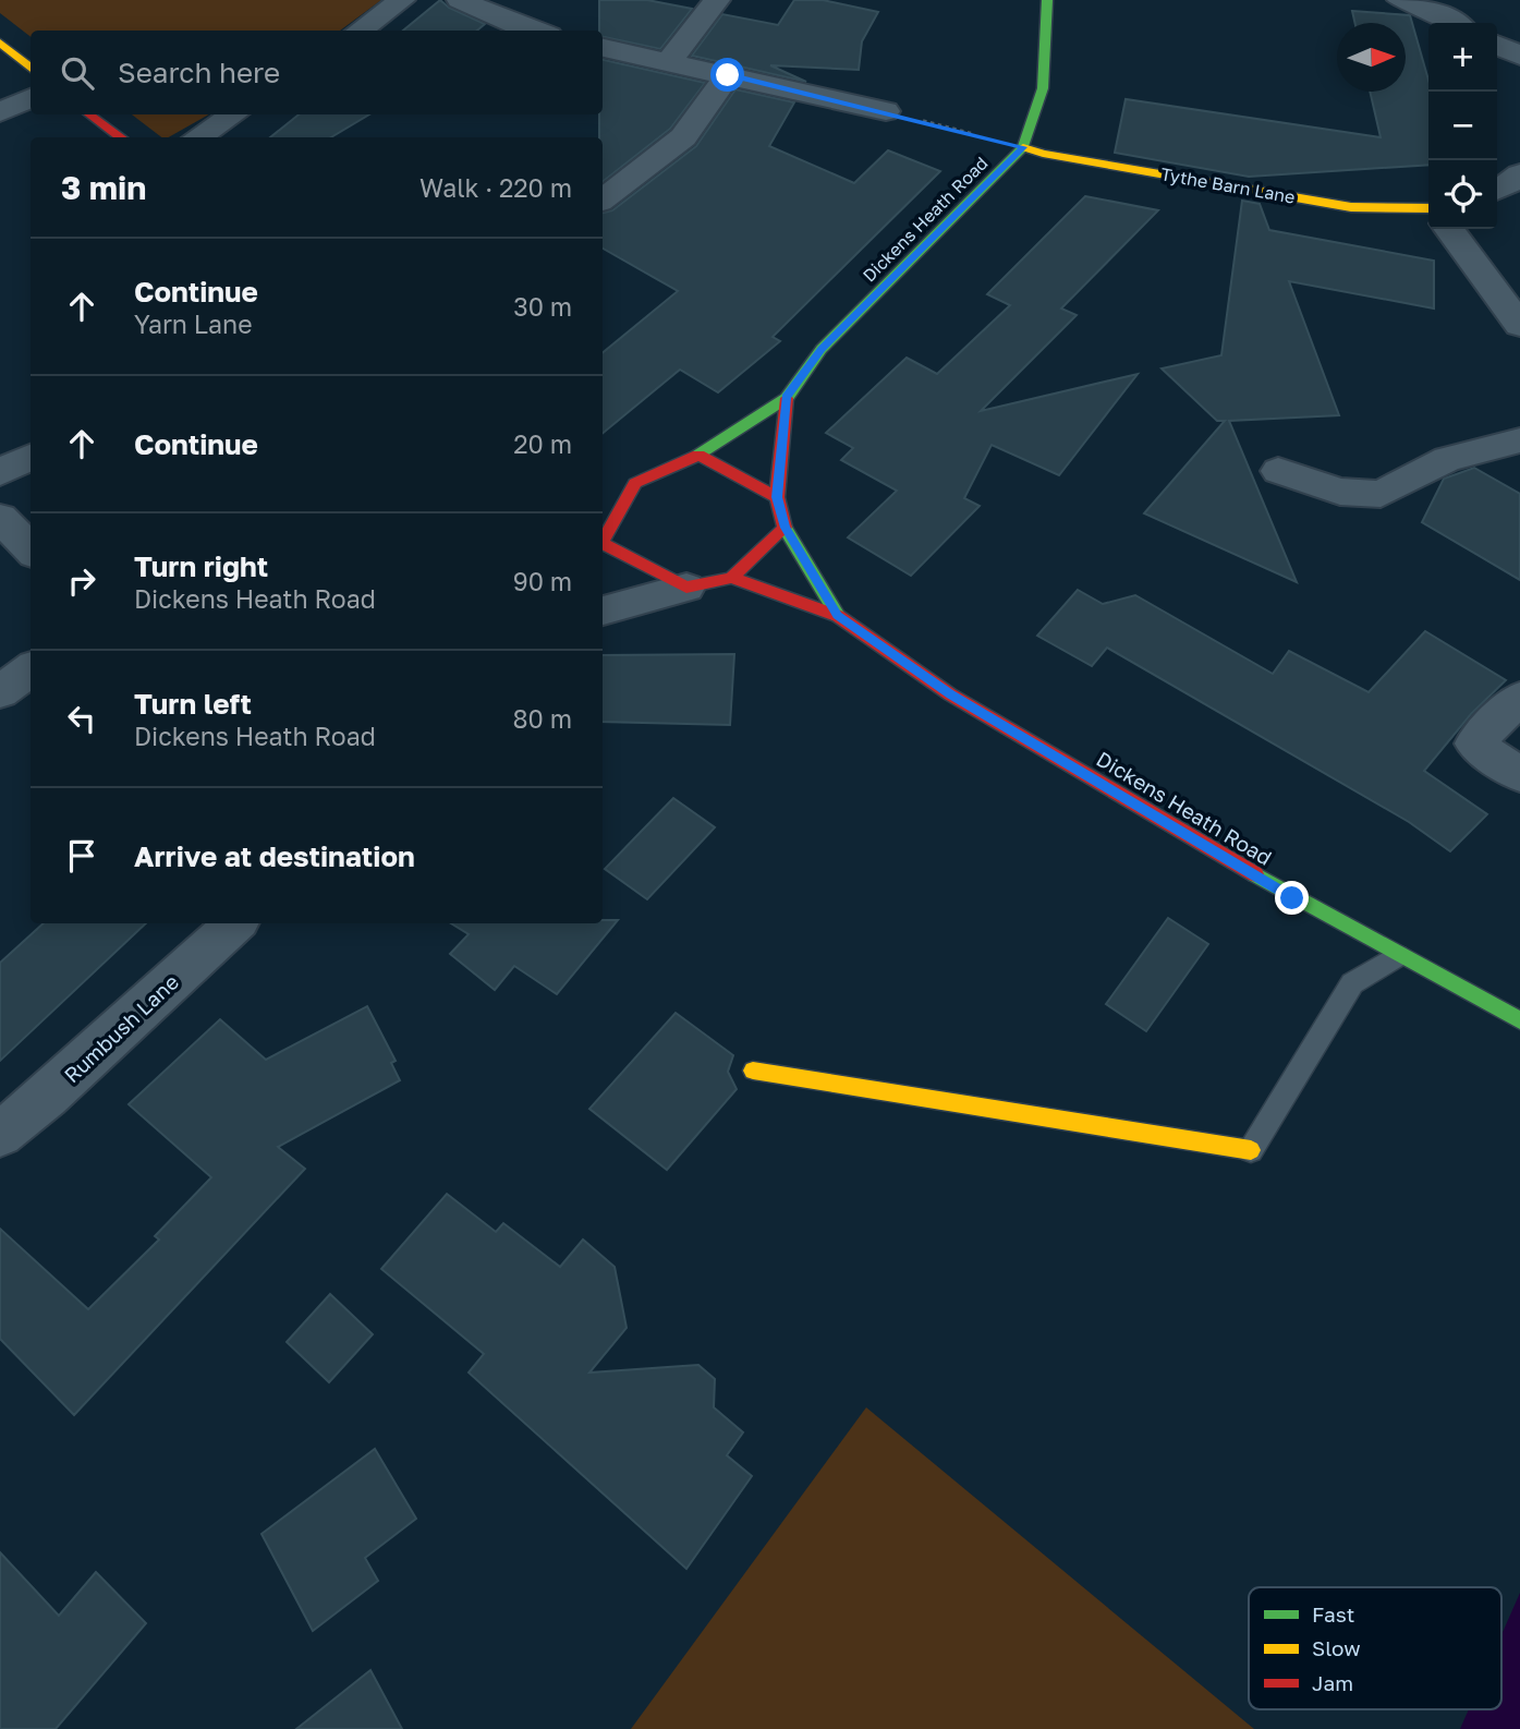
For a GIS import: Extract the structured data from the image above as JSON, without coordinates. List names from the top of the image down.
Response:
{
  "streets": {
    "street": ["Tythe Barn Lane", "Dickens Heath Road", "Rumbush Lane"]
  },
  "crossings": [
    ["Tythe Barn Lane", "Dickens Heath Road"]
  ],
  "legend": ["Fast", "Slow", "Jam"],
  "north": "right",
  "page": {
    "map_buttons": ["+", "−"],
    "search": "Search here",
    "heading": ["3 min", "Walk · 220 m"],
    "list": [
      ["Continue", "Yarn Lane", "30 m"],
      ["Continue", "20 m"],
      ["Turn right", "Dickens Heath Road", "90 m"],
      ["Turn left", "Dickens Heath Road", "80 m"],
      "Arrive at destination"
    ]
  }
}
